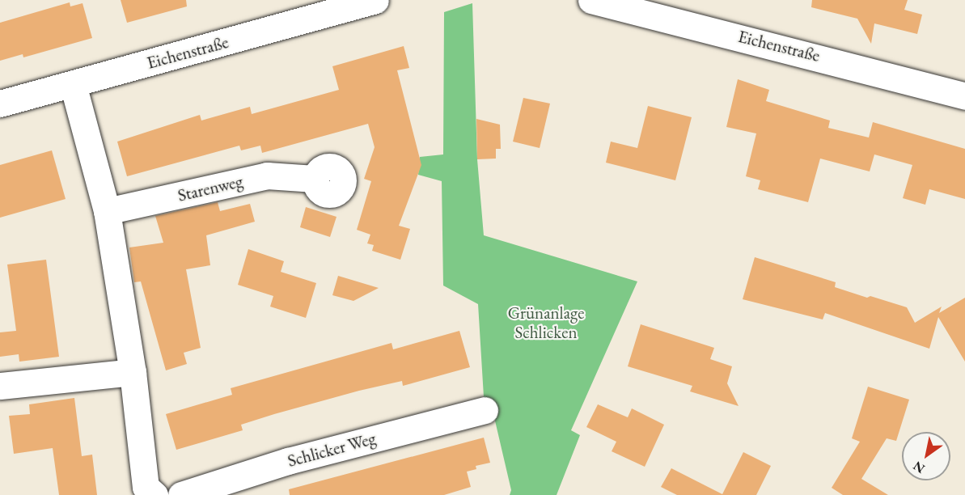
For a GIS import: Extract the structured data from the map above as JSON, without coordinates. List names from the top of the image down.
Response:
{
  "streets": {
    "street": ["Eichenstraße", "Starenweg", "Schlicker Weg"]
  },
  "parks": ["Grünanlage Schlicken"],
  "north": "bottom left"
}
